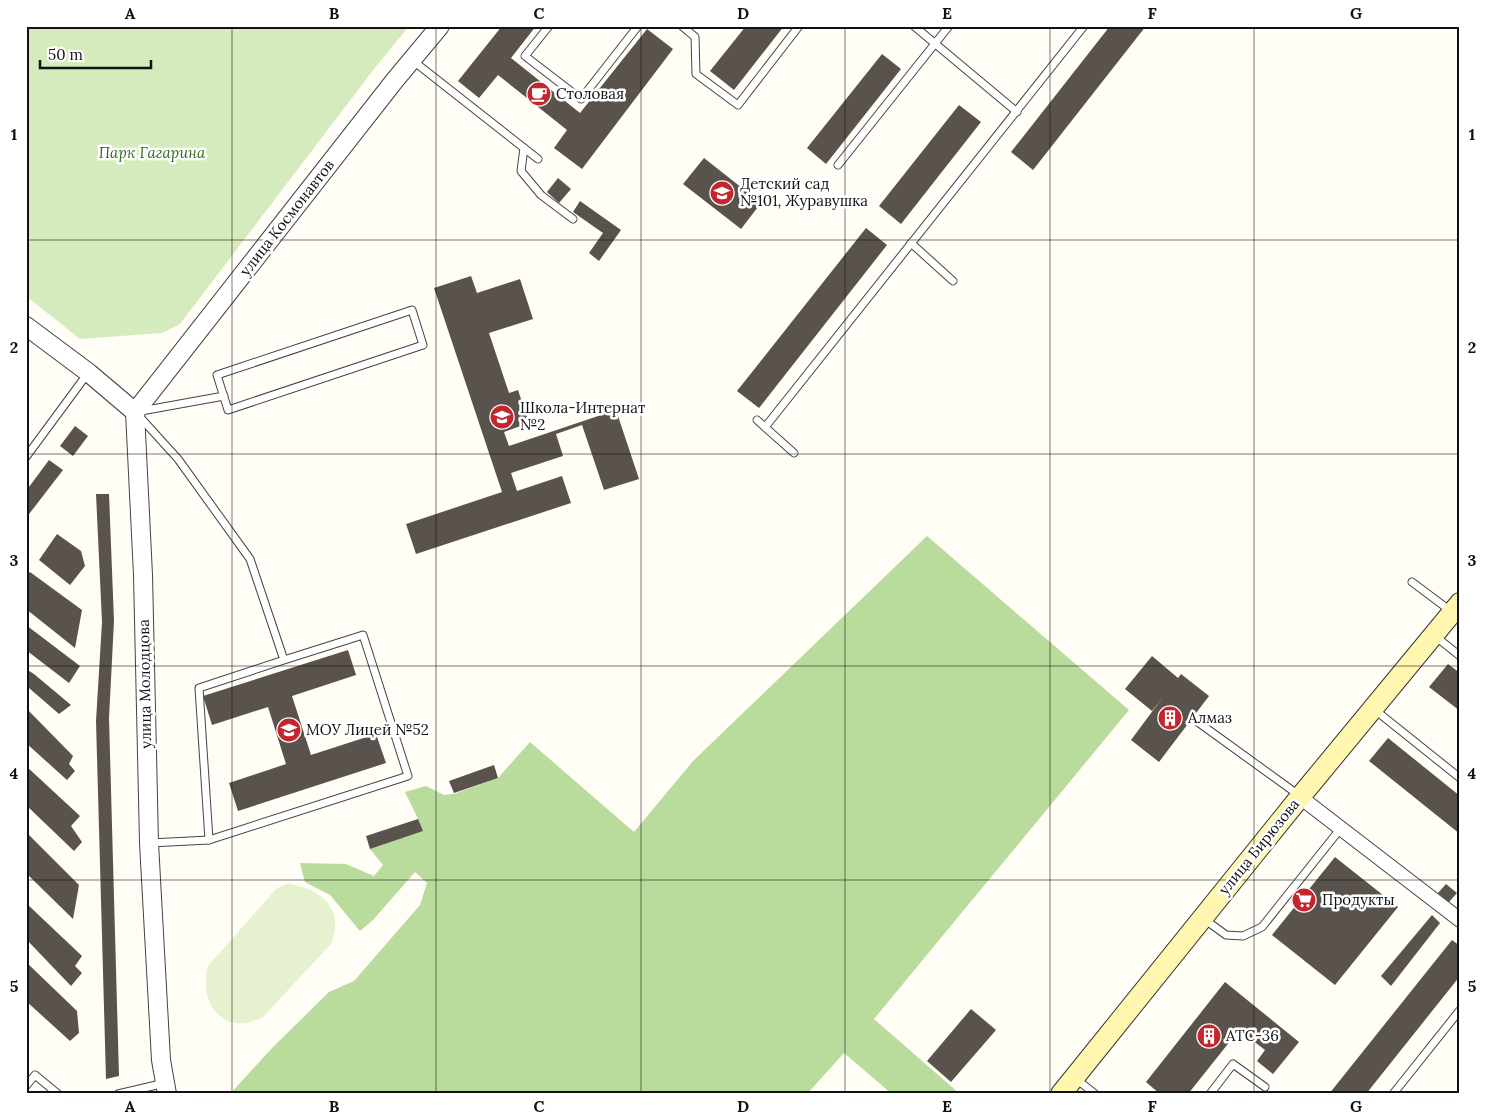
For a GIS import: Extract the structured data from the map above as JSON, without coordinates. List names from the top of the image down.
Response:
{
  "streets": {
    "main road": ["улица Бирюзова"],
    "street": ["улица Космонавтов", "улица Молодцова"]
  },
  "crossings": [
    ["улица Космонавтов", "улица Молодцова"]
  ],
  "parks": ["Парк Гагарина"],
  "places": {
    "cafe": ["Столовая"],
    "school or university": ["Детский сад №101, Журавушка", "Школа-Интернат №2", "МОУ Лицей №52"],
    "building": ["Алмаз", "АТС-36"],
    "supermarket": ["Продукты"]
  },
  "scale_bar": "50 m",
  "grid": {
    "columns": [
      "A",
      "B",
      "C",
      "D",
      "E",
      "F",
      "G"
    ],
    "rows": [
      "1",
      "2",
      "3",
      "4",
      "5"
    ]
  }
}
